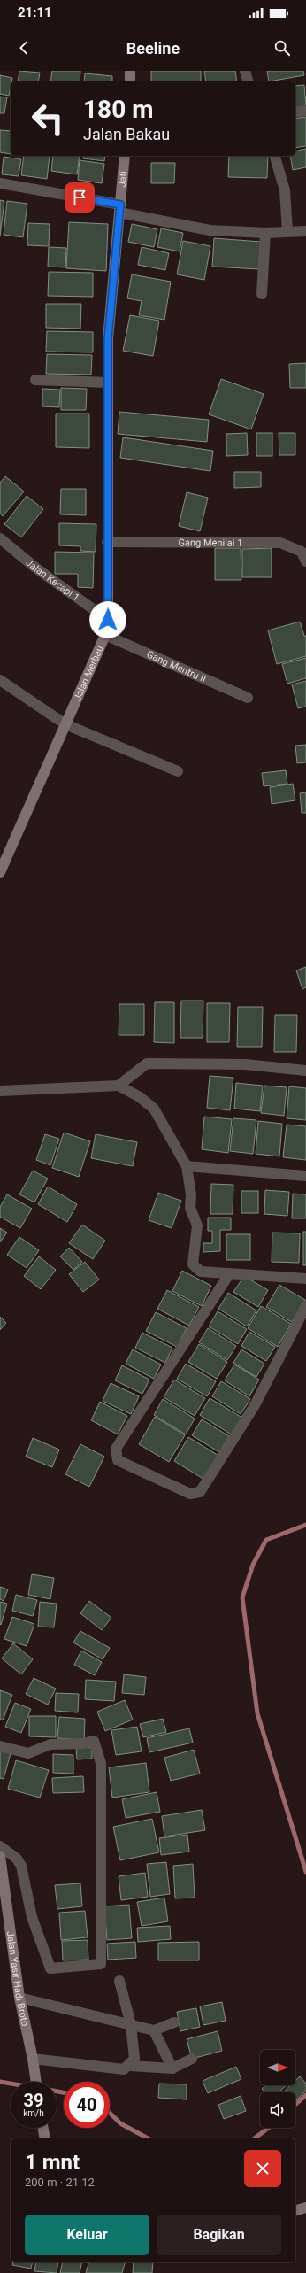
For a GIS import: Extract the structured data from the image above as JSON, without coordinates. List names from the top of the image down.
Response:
{
  "streets": {
    "street": [
      "Jati",
      "Gang Menilai 1",
      "Jalan Kecapi 1",
      "Gang Mentru II",
      "Jalan Merbau",
      "Jalan Yasir Hadi Broto"
    ]
  },
  "crossings": [
    ["Jati", "Jalan Merbau"],
    ["Gang Menilai 1", "Jalan Merbau"],
    ["Jalan Kecapi 1", "Jalan Merbau"],
    ["Gang Mentru II", "Jalan Merbau"]
  ],
  "north": "right",
  "page": {
    "status": "21:11",
    "header": "Beeline",
    "turn": ["180 m", "Jalan Bakau"],
    "speed": "39 km/h",
    "limit": "40",
    "heading": ["1 mnt", "200 m · 21:12"],
    "buttons": ["Keluar", "Bagikan"]
  }
}
